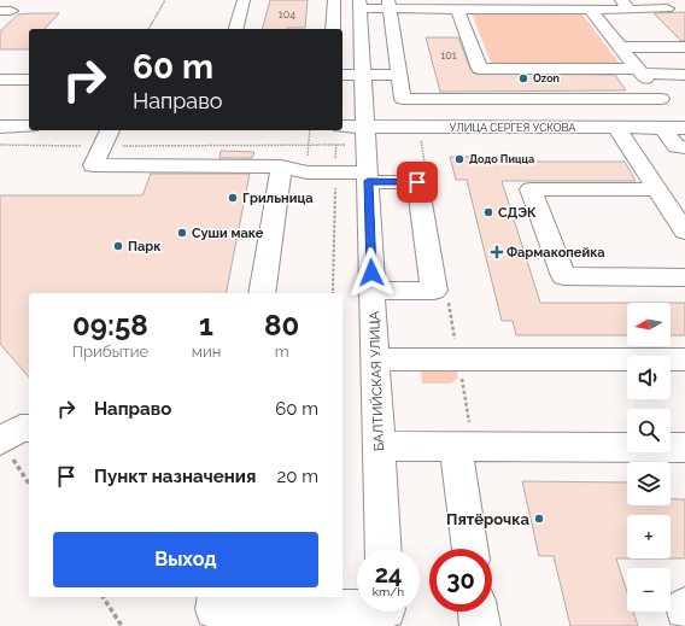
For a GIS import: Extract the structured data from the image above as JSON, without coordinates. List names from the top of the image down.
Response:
{
  "streets": {
    "street": ["УЛИЦА СЕРГЕЯ УСКОВА", "БАЛТИЙСКАЯ УЛИЦА"]
  },
  "crossings": [
    ["УЛИЦА СЕРГЕЯ УСКОВА", "БАЛТИЙСКАЯ УЛИЦА"]
  ],
  "places": {
    "other": [
      "Ozon",
      "Додо Пицца",
      "Грильница",
      "СДЭК",
      "Суши маке",
      "Парк",
      "Пятёрочка"
    ],
    "health": ["Фармакопейка"]
  },
  "house_numbers": ["104", "101"],
  "north": "left",
  "page": {
    "turn": ["60 m", "Направо"],
    "eta": [
      "09:58",
      "Прибытие",
      "1",
      "мин",
      "80",
      "m"
    ],
    "map_buttons": ["+", "−"],
    "list": [
      {
        "name": "Направо",
        "value": "60 m"
      },
      {
        "name": "Пункт назначения",
        "value": "20 m"
      }
    ],
    "buttons": "Выход",
    "speed": "24 km/h",
    "limit": "30"
  }
}
